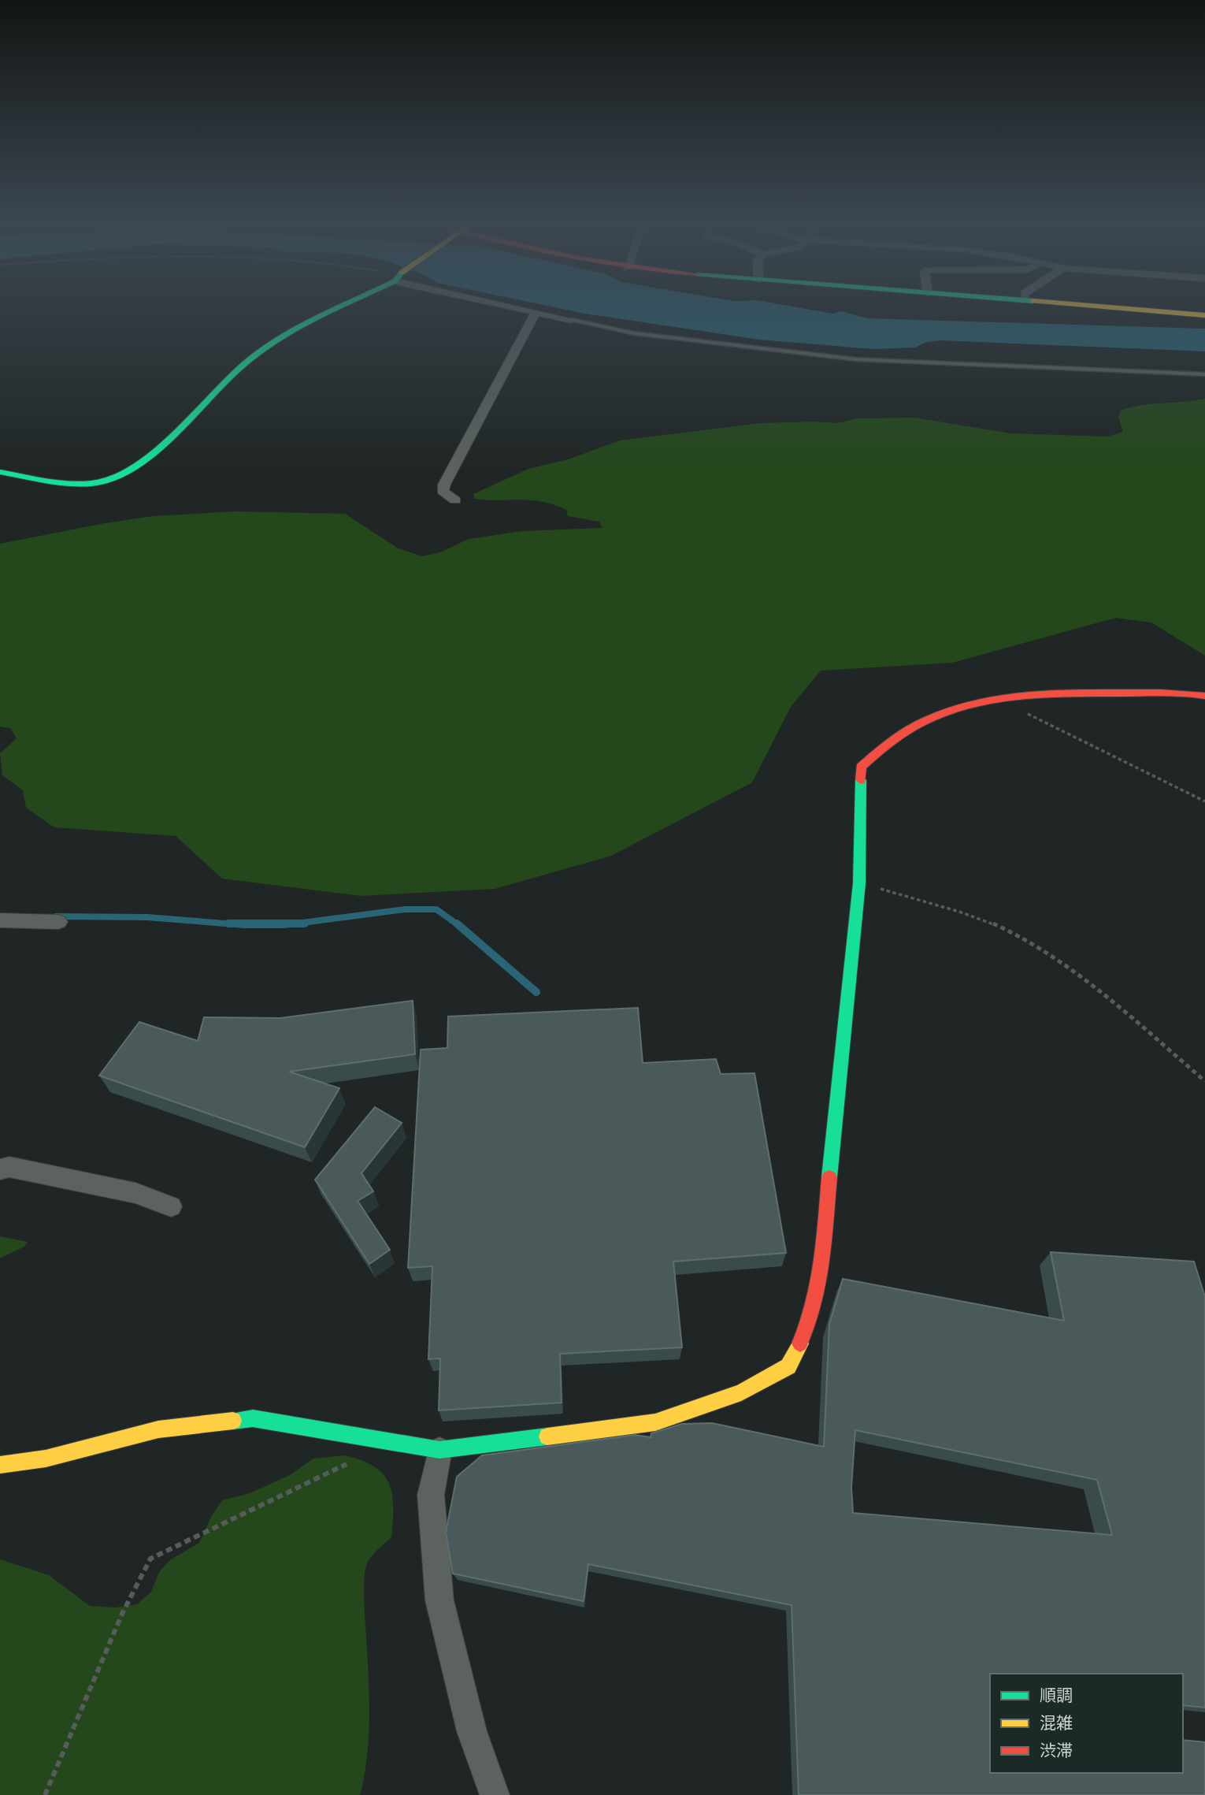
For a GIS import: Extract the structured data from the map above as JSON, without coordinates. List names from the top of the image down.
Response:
{
  "legend": ["順調", "混雑", "渋滞"]
}
